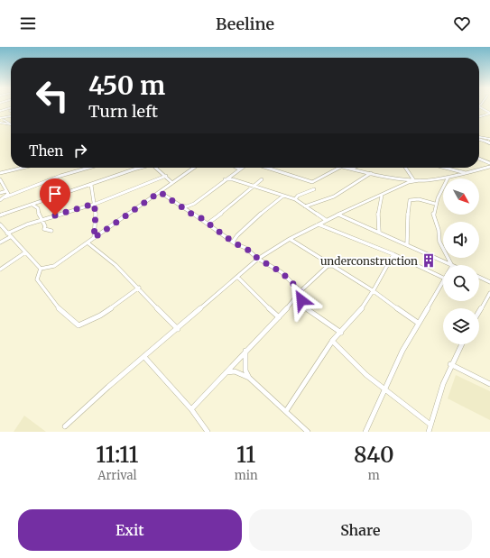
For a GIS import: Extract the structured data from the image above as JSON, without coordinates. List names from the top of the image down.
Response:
{
  "places": {
    "building": ["underconstruction"]
  },
  "north": "bottom right",
  "page": {
    "header": "Beeline",
    "turn": ["450 m", "Turn left"],
    "then": "Then",
    "eta": [
      "11:11",
      "Arrival",
      "11",
      "min",
      "840",
      "m"
    ],
    "buttons": ["Exit", "Share"]
  }
}
